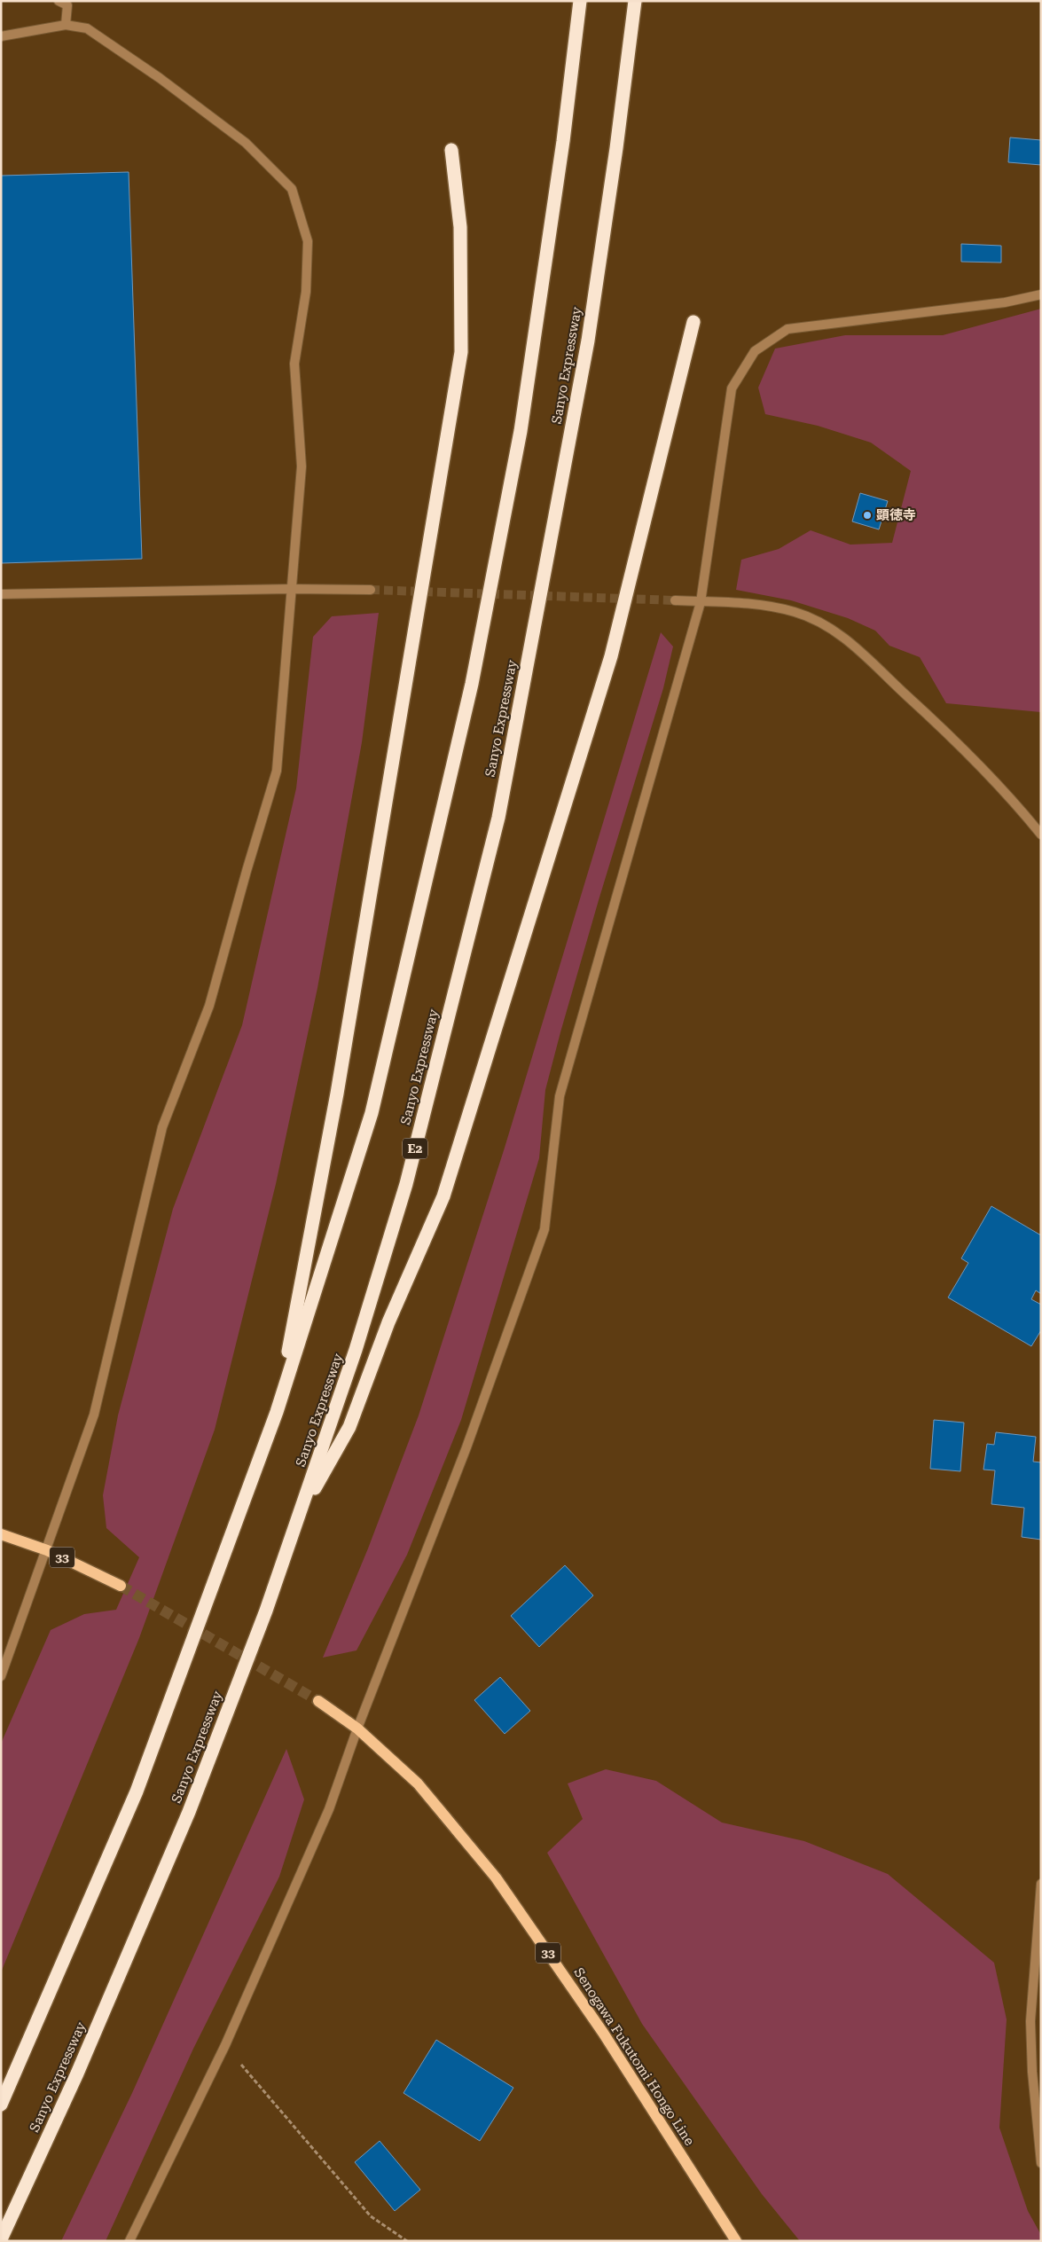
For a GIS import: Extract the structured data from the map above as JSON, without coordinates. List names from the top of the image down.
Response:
{
  "streets": {
    "highway": ["Sanyo Expressway", "E2"],
    "main road": ["33", "Senogawa Fukutomi Hongo Line"]
  },
  "places": ["顕徳寺"]
}
